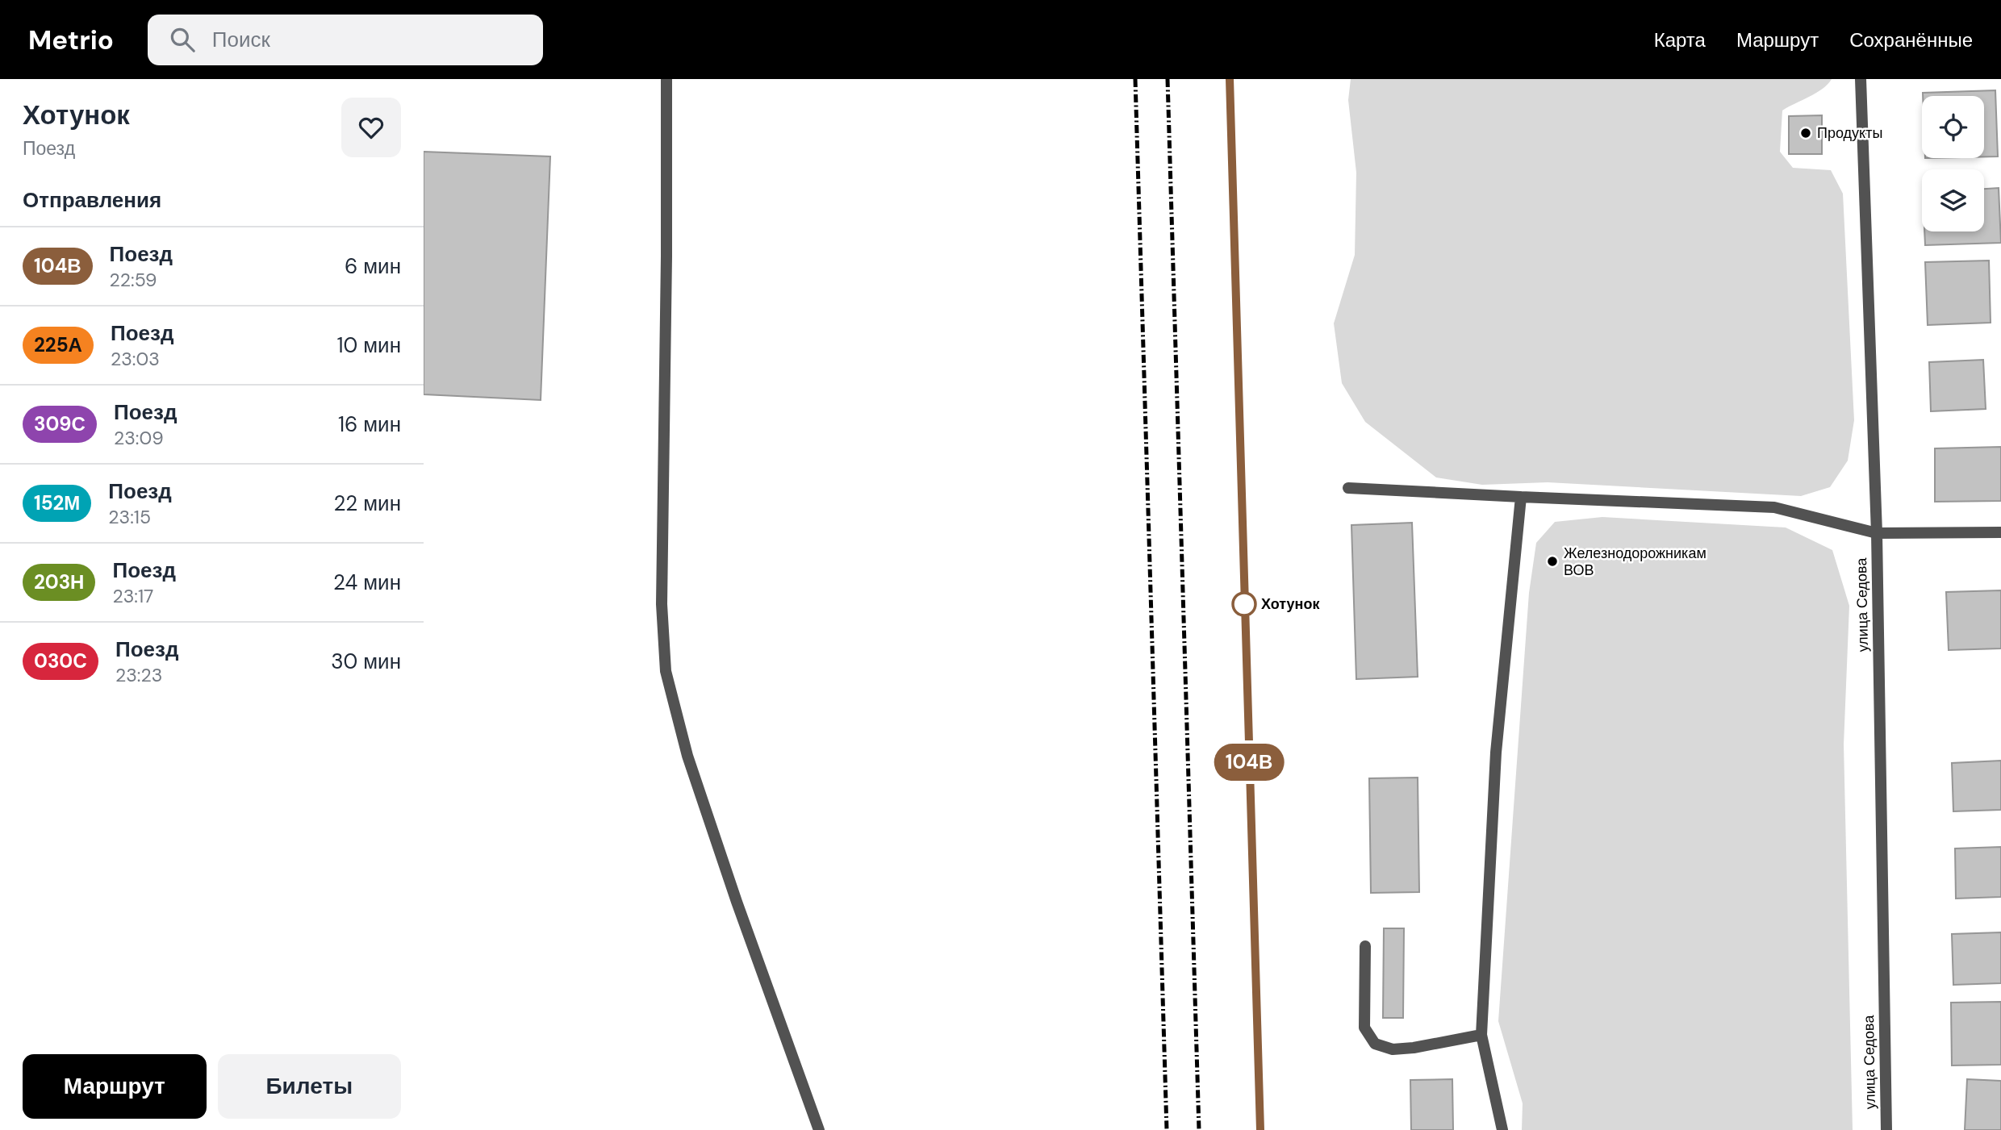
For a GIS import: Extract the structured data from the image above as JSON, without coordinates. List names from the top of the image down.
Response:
{
  "streets": {
    "street": ["улица Седова"]
  },
  "places": ["Продукты", "Железнодорожникам ВОВ", "Хотунок"],
  "page": {
    "header": "Metrio",
    "search": "Поиск",
    "nav": ["Карта", "Маршрут", "Сохранённые"],
    "heading": [
      ["Хотунок", "Поезд"],
      "Отправления"
    ],
    "on_map": "104В",
    "list": [
      {
        "mark": "104В",
        "name": "Поезд",
        "note": "22:59",
        "value": "6 мин"
      },
      {
        "mark": "225А",
        "name": "Поезд",
        "note": "23:03",
        "value": "10 мин"
      },
      {
        "mark": "309С",
        "name": "Поезд",
        "note": "23:09",
        "value": "16 мин"
      },
      {
        "mark": "152М",
        "name": "Поезд",
        "note": "23:15",
        "value": "22 мин"
      },
      {
        "mark": "203Н",
        "name": "Поезд",
        "note": "23:17",
        "value": "24 мин"
      },
      {
        "mark": "030C",
        "name": "Поезд",
        "note": "23:23",
        "value": "30 мин"
      }
    ],
    "buttons": ["Маршрут", "Билеты"]
  }
}
